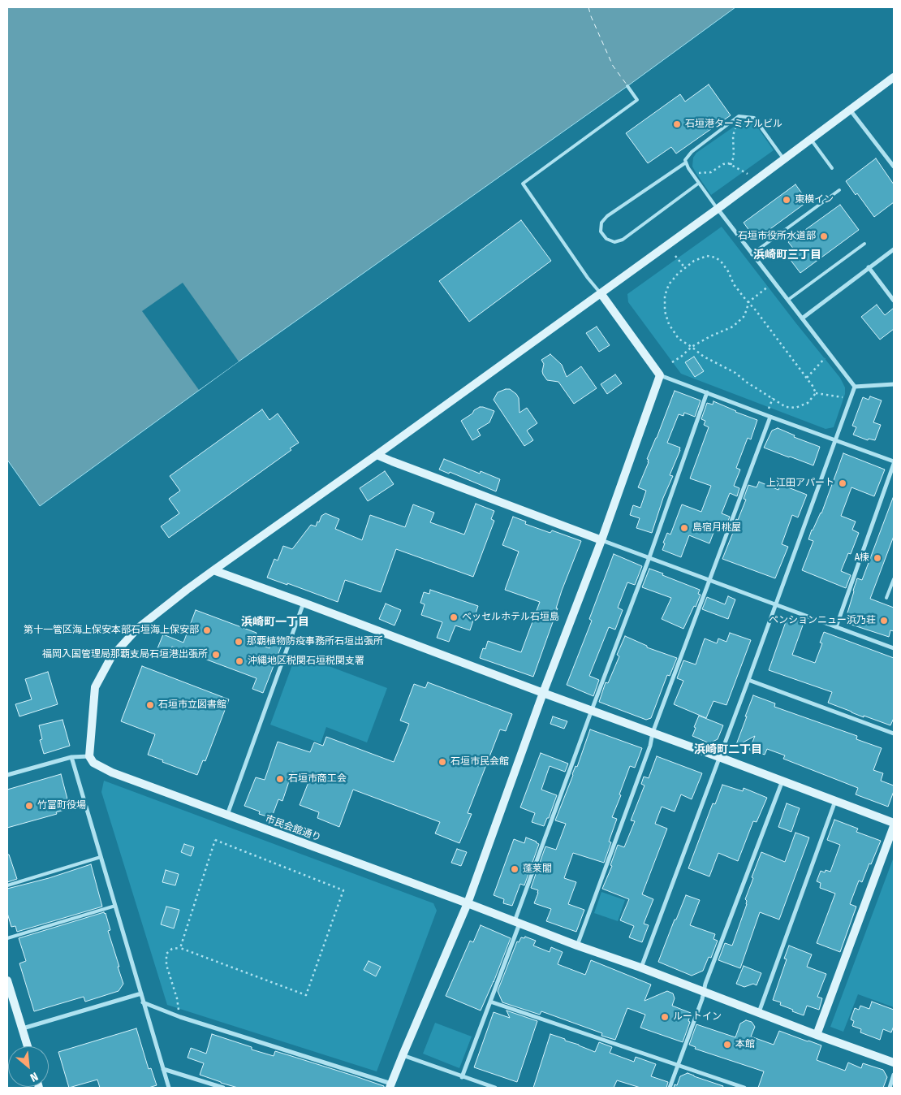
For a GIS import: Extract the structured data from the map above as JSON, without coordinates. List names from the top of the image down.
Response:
{
  "streets": {
    "street": ["市民会館通り"]
  },
  "districts": ["浜崎町三丁目", "浜崎町一丁目", "浜崎町二丁目"],
  "places": [
    "石垣港ターミナルビル",
    "東横イン",
    "石垣市役所水道部",
    "上江田アパート",
    "島宿月桃屋",
    "A棟",
    "ベッセルホテル石垣島",
    "ペンションニュー浜乃荘",
    "第十一管区海上保安本部石垣海上保安部",
    "那覇植物防疫事務所石垣出張所",
    "福岡入国管理局那覇支局石垣港出張所",
    "沖縄地区税関石垣税関支署",
    "石垣市立図書館",
    "石垣市民会館",
    "石垣市商工会",
    "竹富町役場",
    "蓬莱閣",
    "ルートイン",
    "本館"
  ],
  "north": "bottom right"
}
